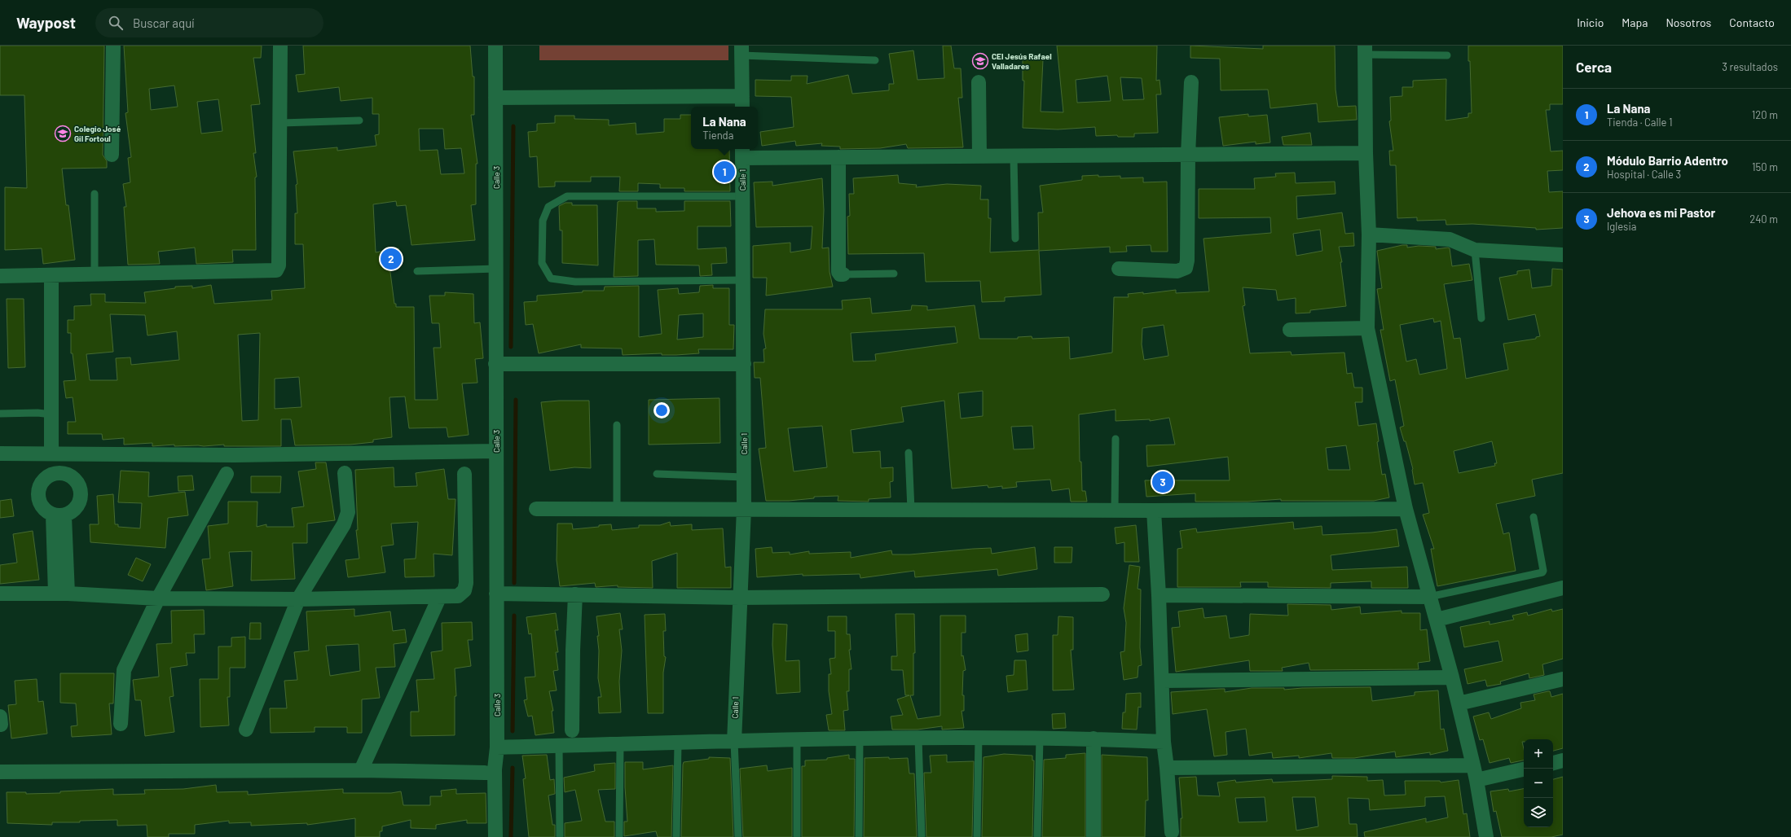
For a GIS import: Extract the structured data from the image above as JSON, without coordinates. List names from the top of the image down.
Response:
{
  "streets": {
    "street": ["Calle 3", "Calle 1"]
  },
  "places": {
    "school or university": ["CEI Jesús Rafael Valladares", "Colegio José Gil Fortoul"]
  },
  "page": {
    "header": "Waypost",
    "search": "Buscar aquí",
    "nav": [
      "Inicio",
      "Mapa",
      "Nosotros",
      "Contacto"
    ],
    "heading": ["Cerca", "3 resultados"],
    "list": [
      {
        "mark": "1",
        "name": "La Nana",
        "note": "Tienda · Calle 1",
        "value": "120 m"
      },
      {
        "mark": "2",
        "name": "Módulo Barrio Adentro",
        "note": "Hospital · Calle 3",
        "value": "150 m"
      },
      {
        "mark": "3",
        "name": "Jehova es mi Pastor",
        "note": "Iglesia",
        "value": "240 m"
      }
    ],
    "popup": ["La Nana", "Tienda"],
    "pins": ["1", "2", "3"],
    "map_buttons": ["+", "−"]
  }
}
